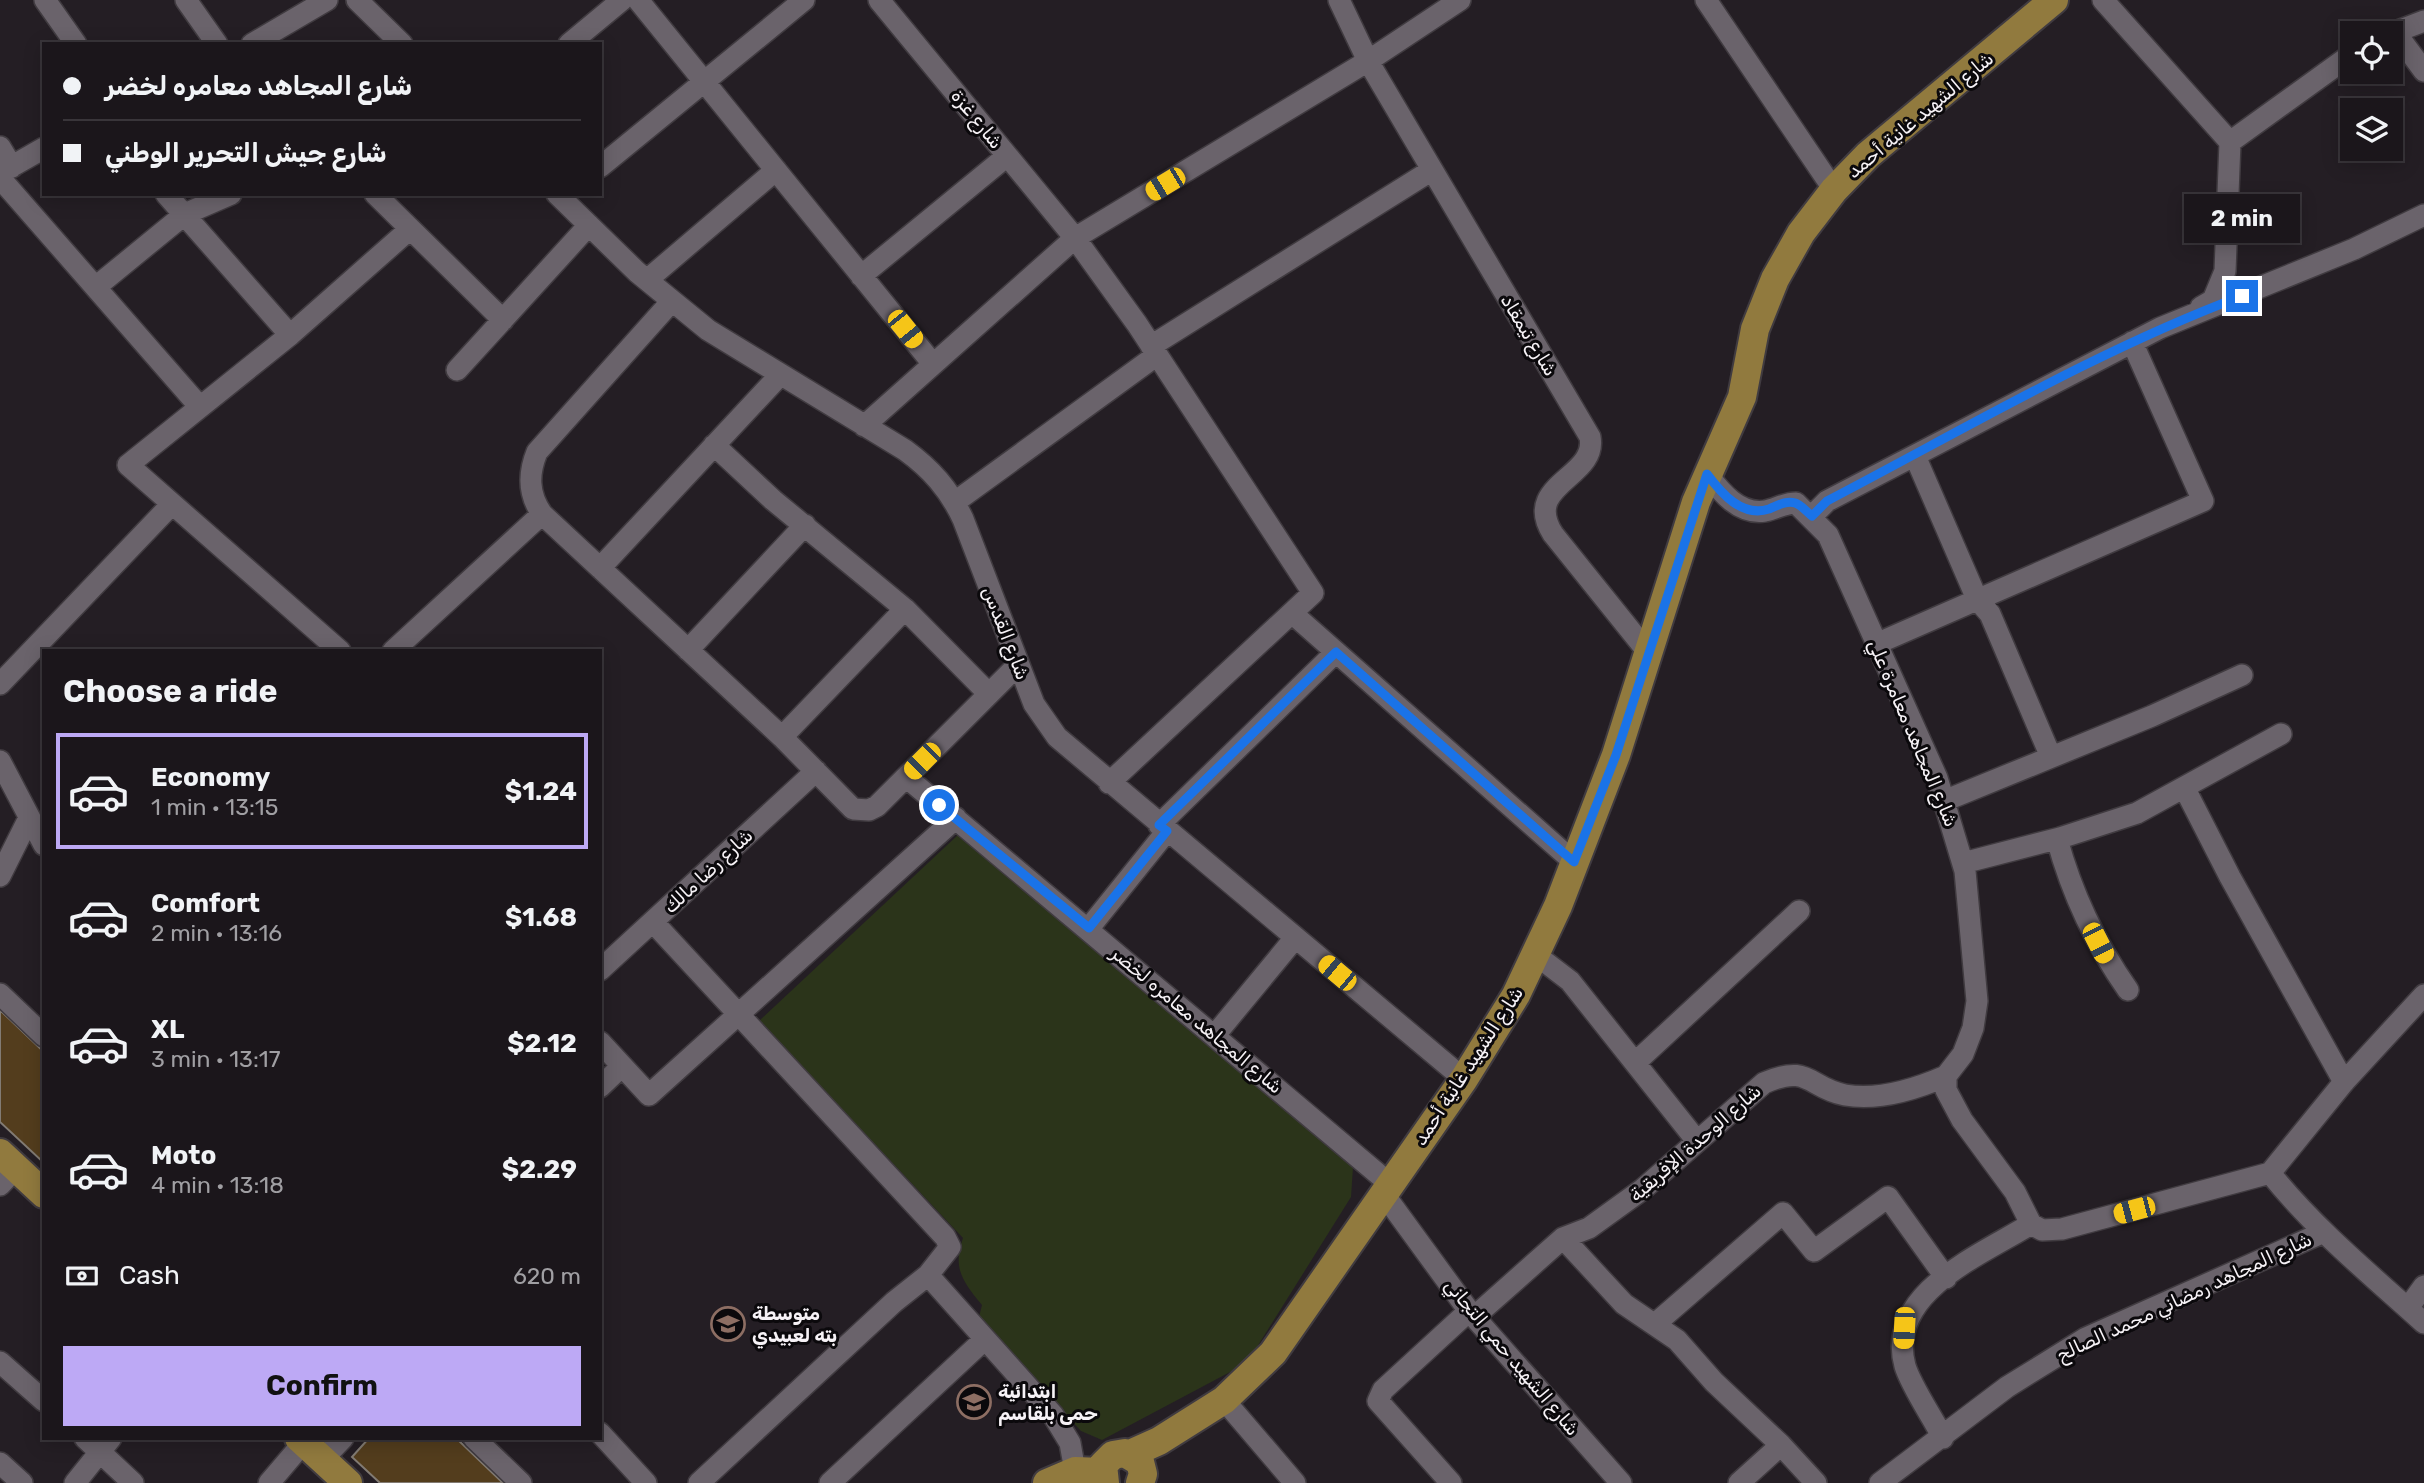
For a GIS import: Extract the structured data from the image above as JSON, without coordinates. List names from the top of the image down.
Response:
{
  "streets": {
    "main road": ["شارع الشهيد غانية أحمد"],
    "street": [
      "شارع غزة",
      "شارع تيمقاد",
      "شارع القدس",
      "شارع المجاهد معامرة علي",
      "شارع رضا مالك",
      "شارع المجاهد معامره لخضر",
      "شارع الوحدة الإفريقية",
      "شارع المجاهد رمضاني محمد الصالح",
      "شارع الشهيد حمي التجاني"
    ]
  },
  "crossings": [
    ["شارع الشهيد غانية أحمد", "شارع تيمقاد"],
    ["شارع الشهيد غانية أحمد", "شارع القدس"],
    ["شارع الشهيد غانية أحمد", "شارع المجاهد معامره لخضر"],
    ["شارع الشهيد غانية أحمد", "شارع الشهيد حمي التجاني"],
    ["شارع المجاهد معامرة علي", "شارع الوحدة الإفريقية"],
    ["شارع المجاهد معامره لخضر", "شارع الشهيد حمي التجاني"],
    ["شارع الوحدة الإفريقية", "شارع الشهيد حمي التجاني"]
  ],
  "places": {
    "school or university": ["متوسطة بته لعبيدي", "ابتدائية حمى بلقاسم"]
  },
  "page": {
    "banner": ["شارع المجاهد معامره لخضر", "شارع جيش التحرير الوطني"],
    "bubble": "2 min",
    "heading": "Choose a ride",
    "list": [
      {
        "name": "Economy",
        "note": "1 min · 13:15",
        "value": "$1.24"
      },
      {
        "name": "Comfort",
        "note": "2 min · 13:16",
        "value": "$1.68"
      },
      {
        "name": "XL",
        "note": "3 min · 13:17",
        "value": "$2.12"
      },
      {
        "name": "Moto",
        "note": "4 min · 13:18",
        "value": "$2.29"
      }
    ],
    "pay": ["Cash", "620 m"],
    "buttons": "Confirm"
  }
}
